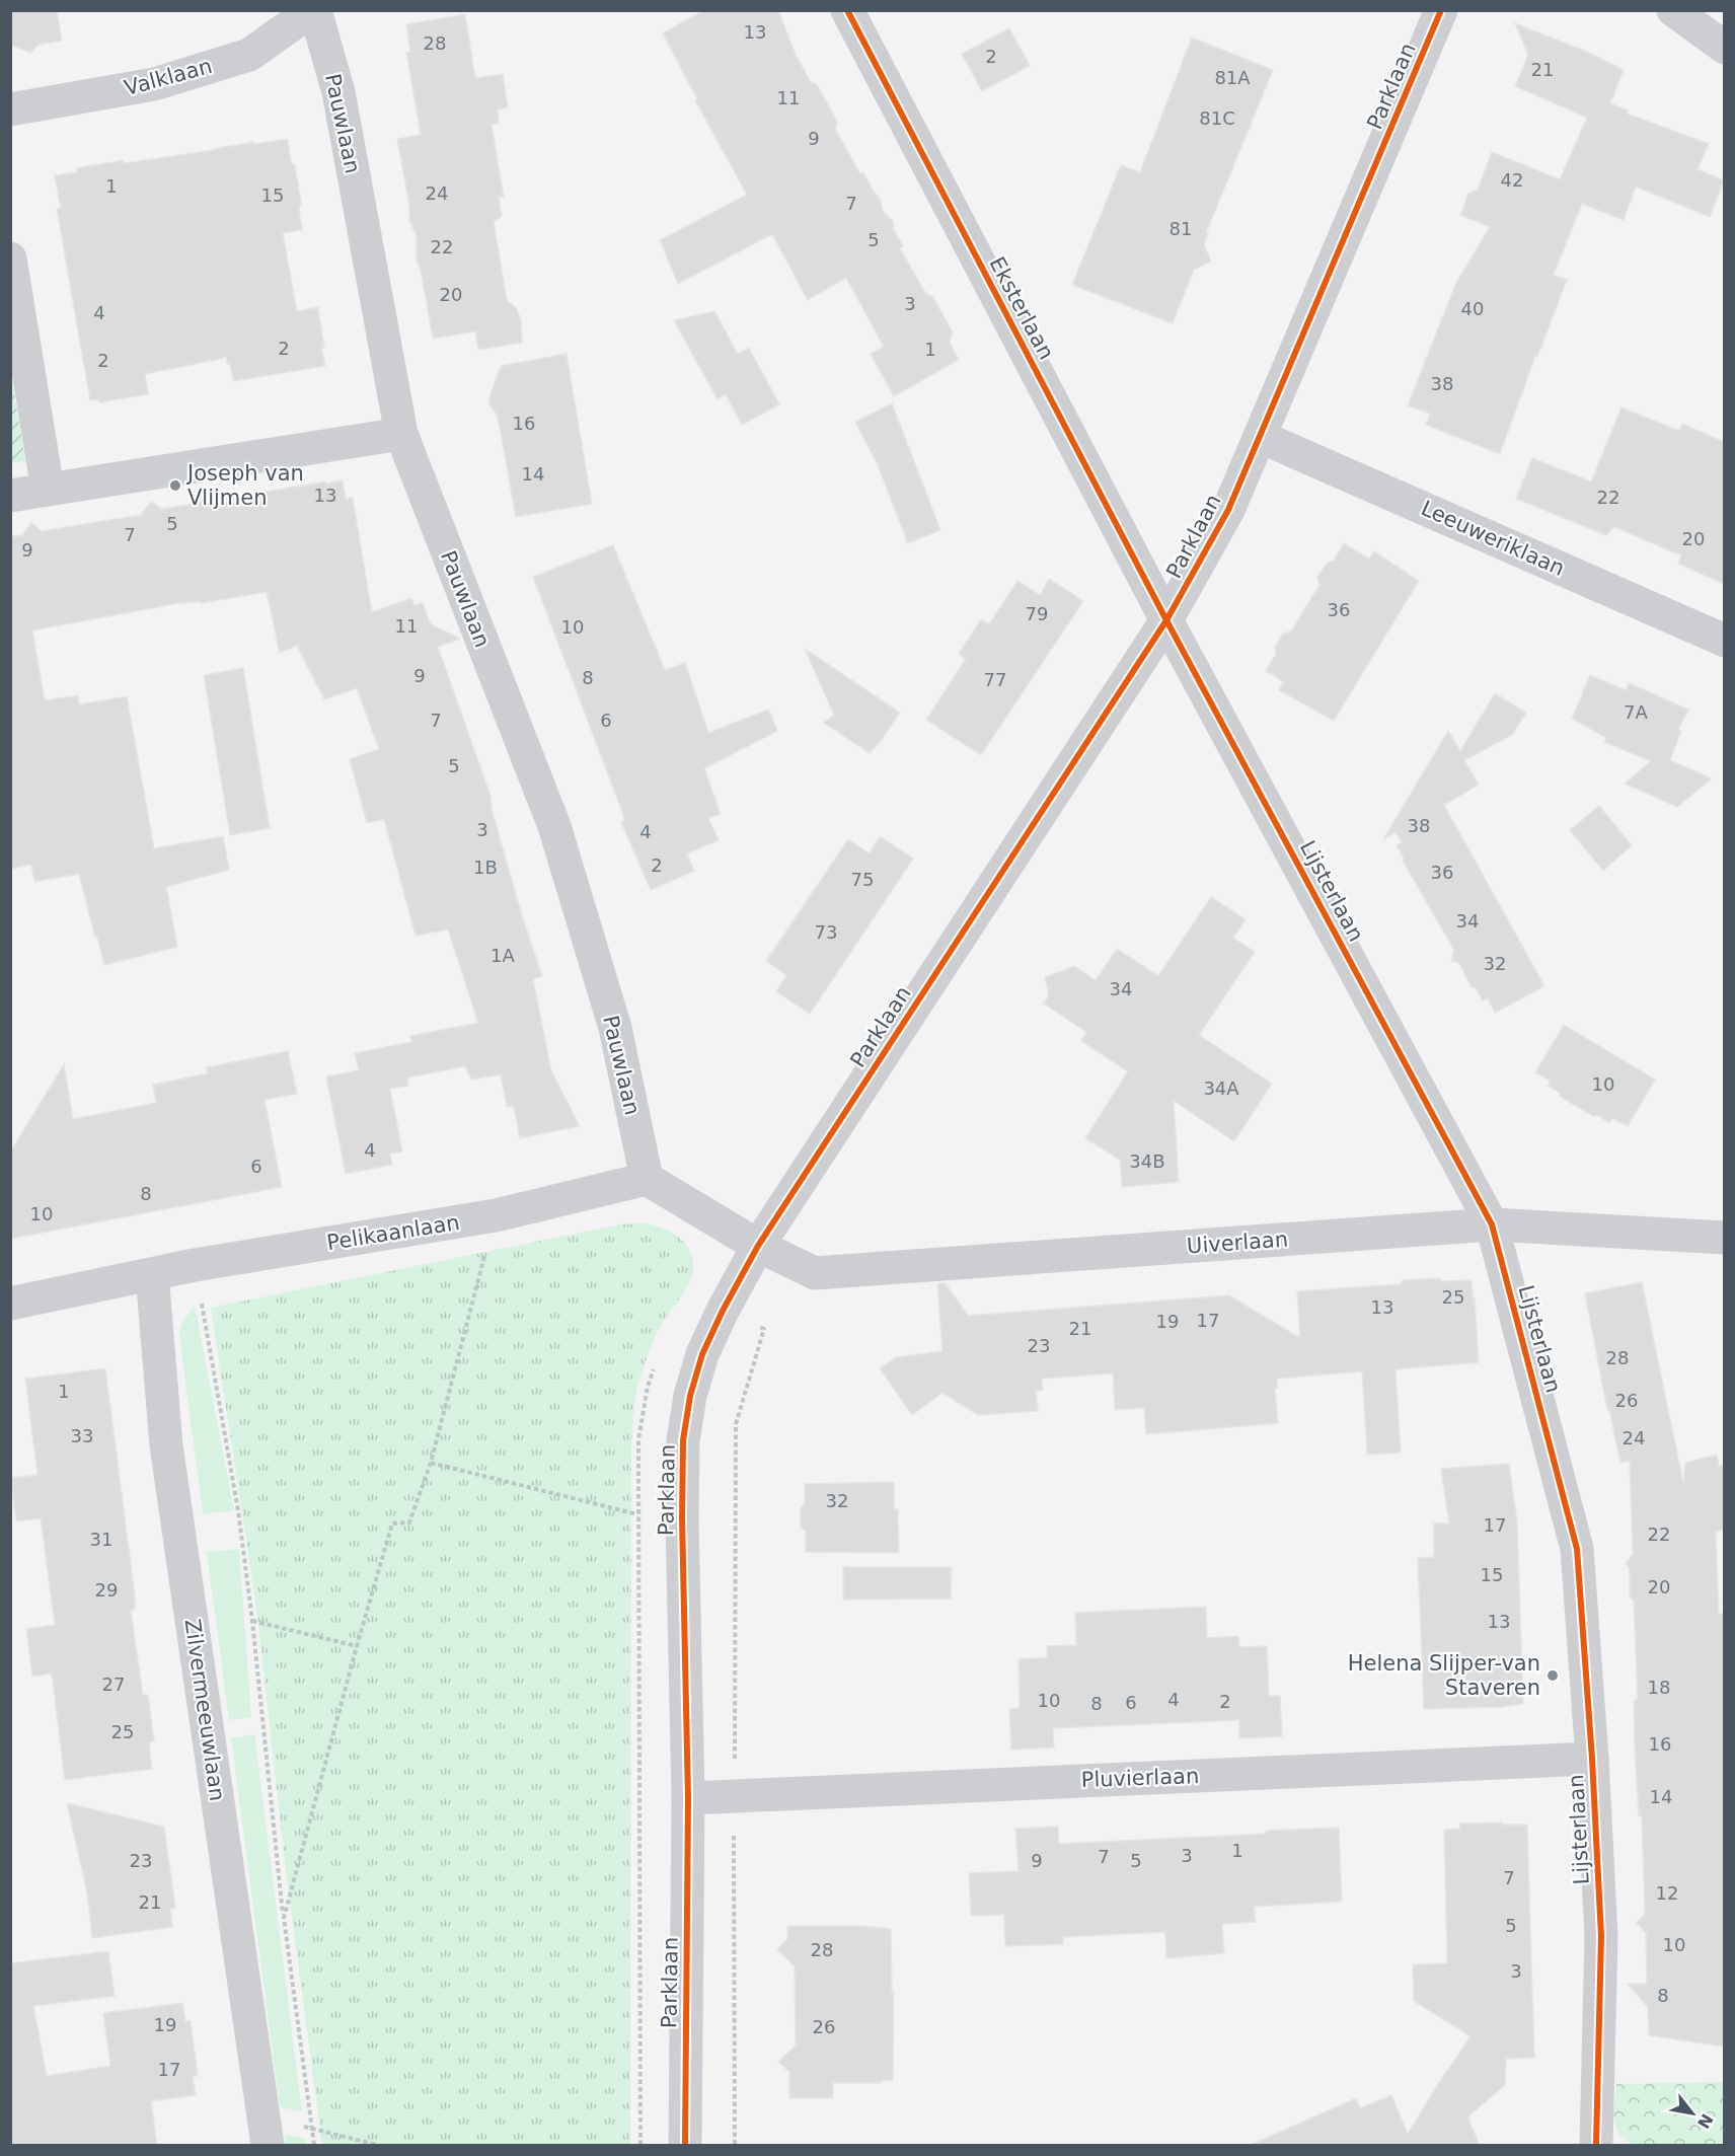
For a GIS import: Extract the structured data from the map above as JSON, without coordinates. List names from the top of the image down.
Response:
{
  "streets": {
    "street": [
      "Valklaan",
      "Parklaan",
      "Pauwlaan",
      "Eksterlaan",
      "Leeuweriklaan",
      "Lijsterlaan",
      "Pelikaanlaan",
      "Uiverlaan",
      "Zilvermeeuwlaan",
      "Pluvierlaan"
    ]
  },
  "crossings": [
    ["Valklaan", "Pauwlaan"],
    ["Parklaan", "Eksterlaan"],
    ["Parklaan", "Leeuweriklaan"],
    ["Parklaan", "Lijsterlaan"],
    ["Parklaan", "Uiverlaan"],
    ["Parklaan", "Pluvierlaan"],
    ["Pauwlaan", "Pelikaanlaan"],
    ["Eksterlaan", "Lijsterlaan"],
    ["Lijsterlaan", "Uiverlaan"],
    ["Lijsterlaan", "Pluvierlaan"],
    ["Pelikaanlaan", "Zilvermeeuwlaan"]
  ],
  "places": ["Joseph van Vlijmen", "Helena Slijper-van Staveren"],
  "house_numbers": [
    "13",
    "28",
    "2",
    "21",
    "81A",
    "11",
    "81C",
    "9",
    "42",
    "1",
    "24",
    "15",
    "7",
    "81",
    "5",
    "22",
    "20",
    "3",
    "40",
    "4",
    "2",
    "1",
    "2",
    "38",
    "16",
    "14",
    "13",
    "22",
    "5",
    "7",
    "20",
    "9",
    "36",
    "79",
    "11",
    "10",
    "9",
    "8",
    "77",
    "7A",
    "7",
    "6",
    "5",
    "38",
    "3",
    "4",
    "2",
    "1B",
    "36",
    "75",
    "34",
    "73",
    "1A",
    "32",
    "34",
    "10",
    "34A",
    "4",
    "34B",
    "6",
    "8",
    "10",
    "25",
    "13",
    "17",
    "19",
    "21",
    "23",
    "28",
    "1",
    "26",
    "33",
    "24",
    "32",
    "17",
    "22",
    "31",
    "15",
    "20",
    "29",
    "13",
    "27",
    "18",
    "4",
    "10",
    "2",
    "6",
    "8",
    "25",
    "16",
    "14",
    "1",
    "3",
    "7",
    "23",
    "9",
    "5",
    "7",
    "12",
    "21",
    "5",
    "10",
    "28",
    "3",
    "8",
    "19",
    "26",
    "17"
  ],
  "north": "bottom right"
}
